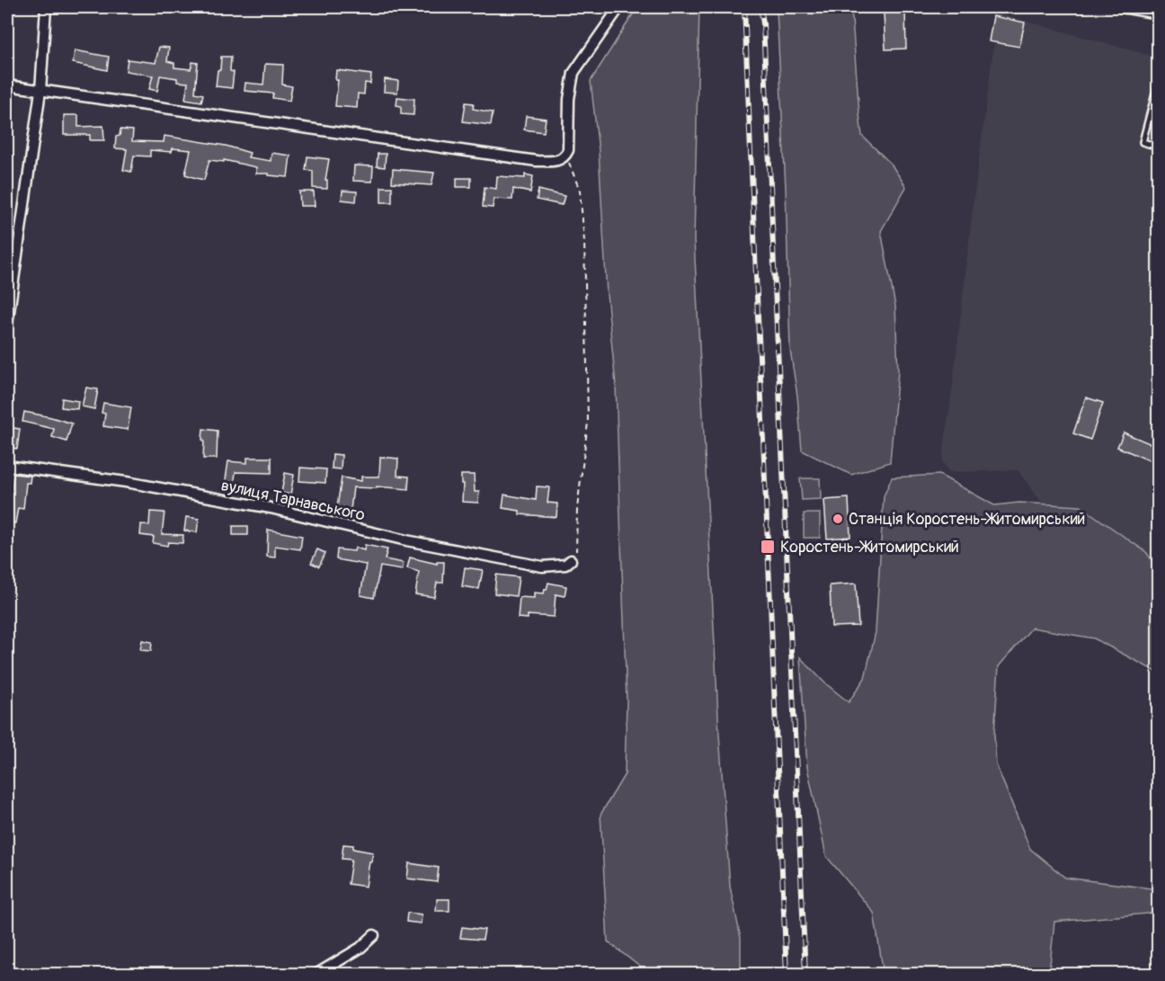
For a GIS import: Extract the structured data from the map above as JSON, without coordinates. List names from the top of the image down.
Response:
{
  "streets": {
    "street": ["вулиця Тарнавського"]
  },
  "places": {
    "other": ["Станція Коростень-Житомирський"],
    "transit": ["Коростень-Житомирський"]
  }
}
